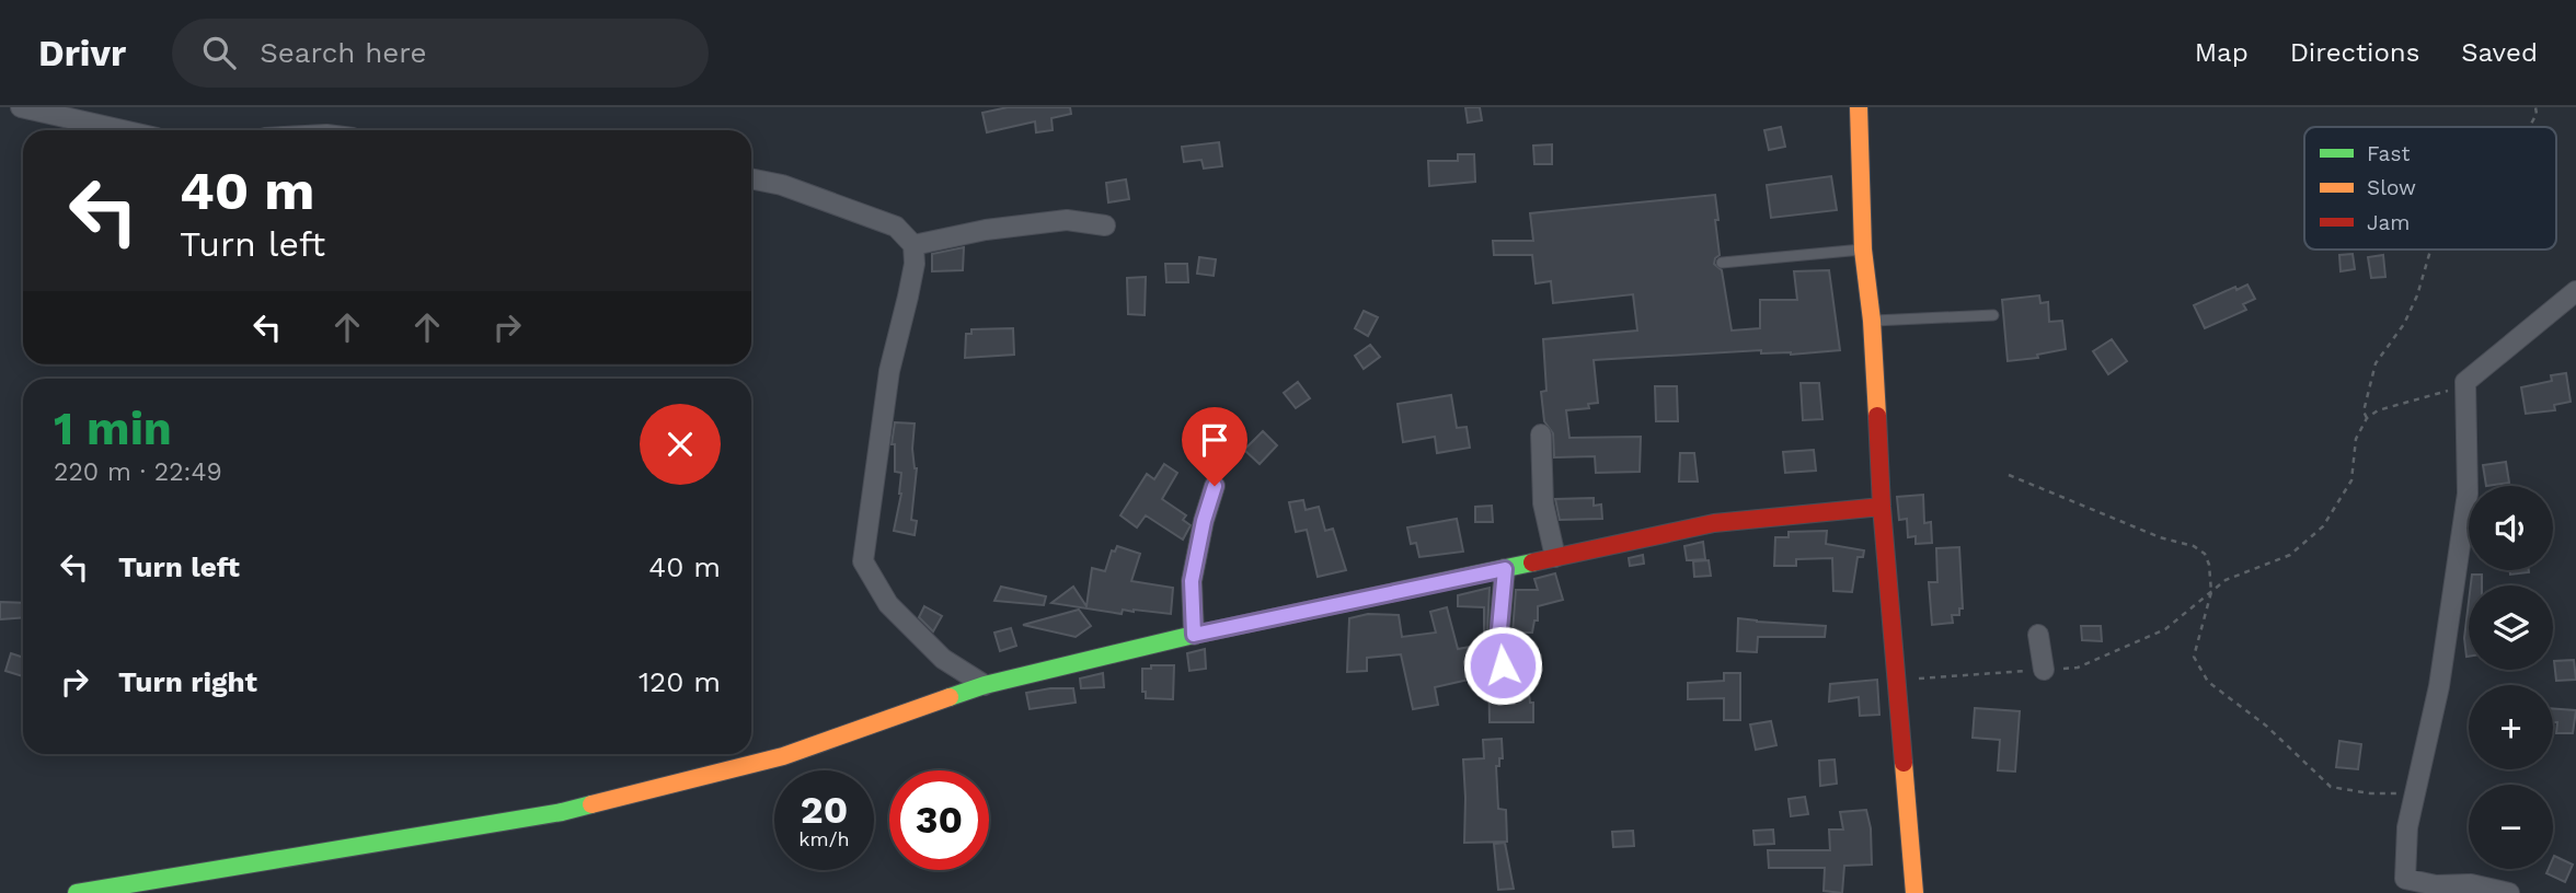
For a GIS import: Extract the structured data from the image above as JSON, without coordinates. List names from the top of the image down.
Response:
{
  "legend": ["Fast", "Slow", "Jam"],
  "page": {
    "header": "Drivr",
    "search": "Search here",
    "nav": ["Map", "Directions", "Saved"],
    "turn": ["40 m", "Turn left"],
    "heading": ["1 min", "220 m · 22:49"],
    "map_buttons": ["+", "−"],
    "list": [
      {
        "name": "Turn left",
        "value": "40 m"
      },
      {
        "name": "Turn right",
        "value": "120 m"
      }
    ],
    "speed": "20 km/h",
    "limit": "30"
  }
}
